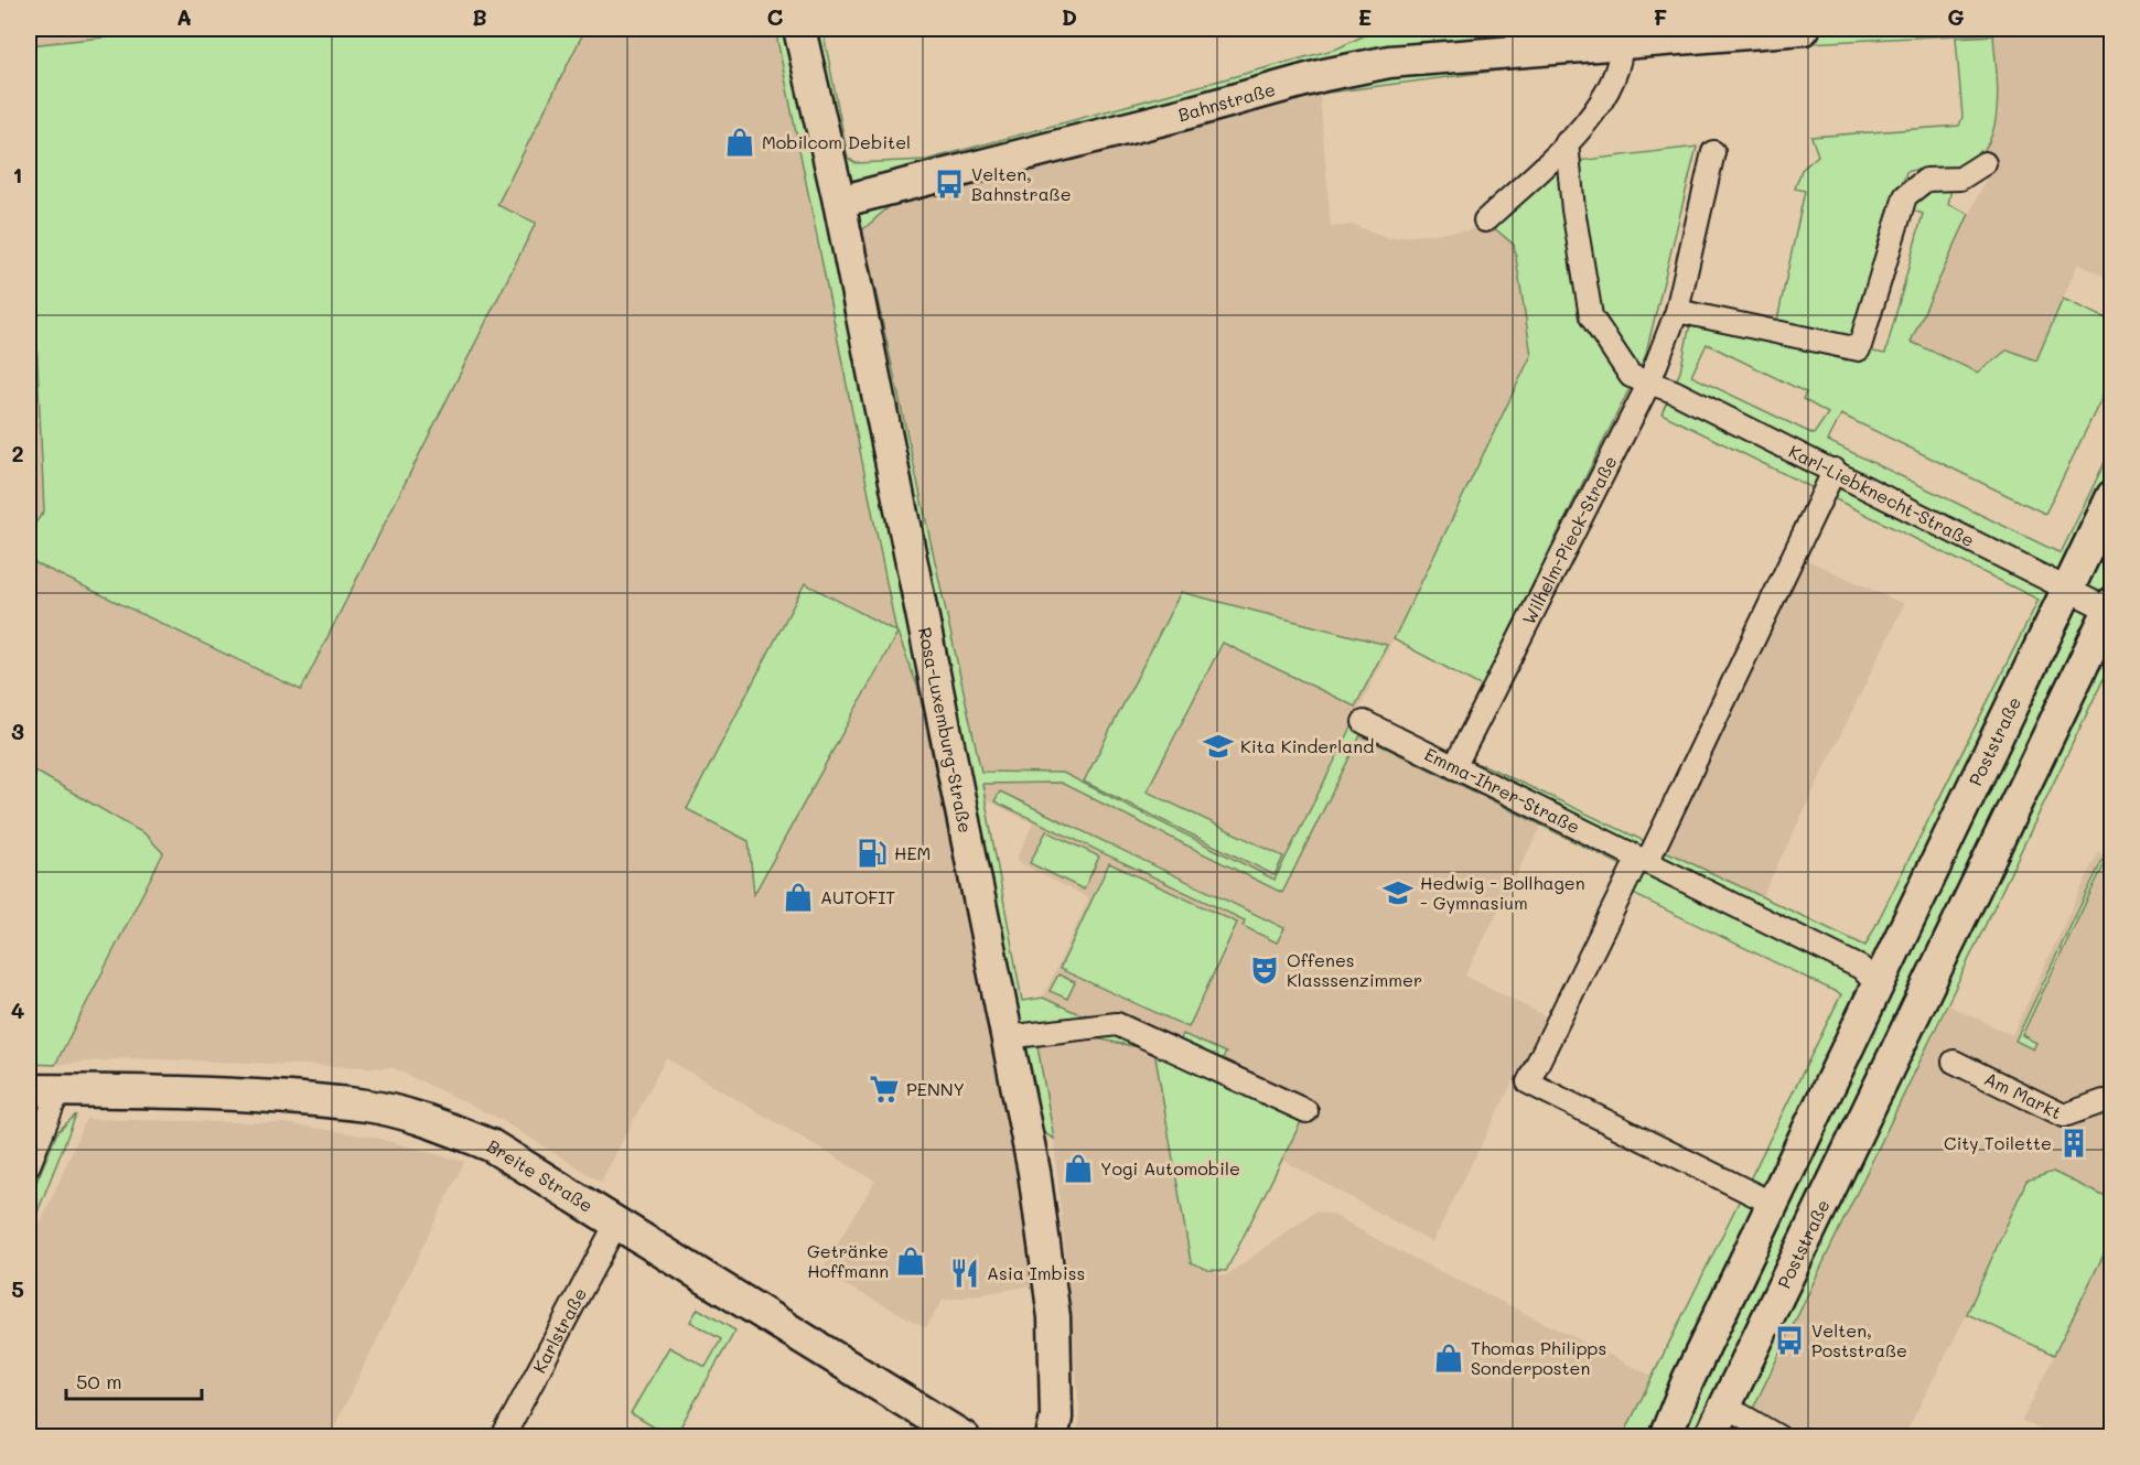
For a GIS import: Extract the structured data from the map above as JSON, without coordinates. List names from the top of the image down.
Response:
{
  "streets": {
    "street": [
      "Bahnstraße",
      "Karl-Liebknecht-Straße",
      "Wilhelm-Pieck-Straße",
      "Rosa-Luxemburg-Straße",
      "Poststraße",
      "Emma-Ihrer-Straße",
      "Am Markt",
      "Breite Straße",
      "Karlstraße"
    ]
  },
  "crossings": [
    ["Bahnstraße", "Rosa-Luxemburg-Straße"],
    ["Karl-Liebknecht-Straße", "Wilhelm-Pieck-Straße"],
    ["Karl-Liebknecht-Straße", "Poststraße"],
    ["Wilhelm-Pieck-Straße", "Emma-Ihrer-Straße"],
    ["Poststraße", "Emma-Ihrer-Straße"],
    ["Breite Straße", "Karlstraße"]
  ],
  "places": {
    "shop": [
      "Mobilcom Debitel",
      "AUTOFIT",
      "Yogi Automobile",
      "Getränke Hoffmann",
      "Thomas Philipps Sonderposten"
    ],
    "bus stop": ["Velten, Bahnstraße", "Velten, Poststraße"],
    "school or university": ["Kita Kinderland", "Hedwig - Bollhagen - Gymnasium"],
    "fuel station": ["HEM"],
    "theatre": ["Offenes Klasssenzimmer"],
    "supermarket": ["PENNY"],
    "building": ["City Toilette"],
    "restaurant": ["Asia Imbiss"]
  },
  "scale_bar": "50 m",
  "grid": {
    "columns": [
      "A",
      "B",
      "C",
      "D",
      "E",
      "F",
      "G"
    ],
    "rows": [
      "1",
      "2",
      "3",
      "4",
      "5"
    ]
  }
}
